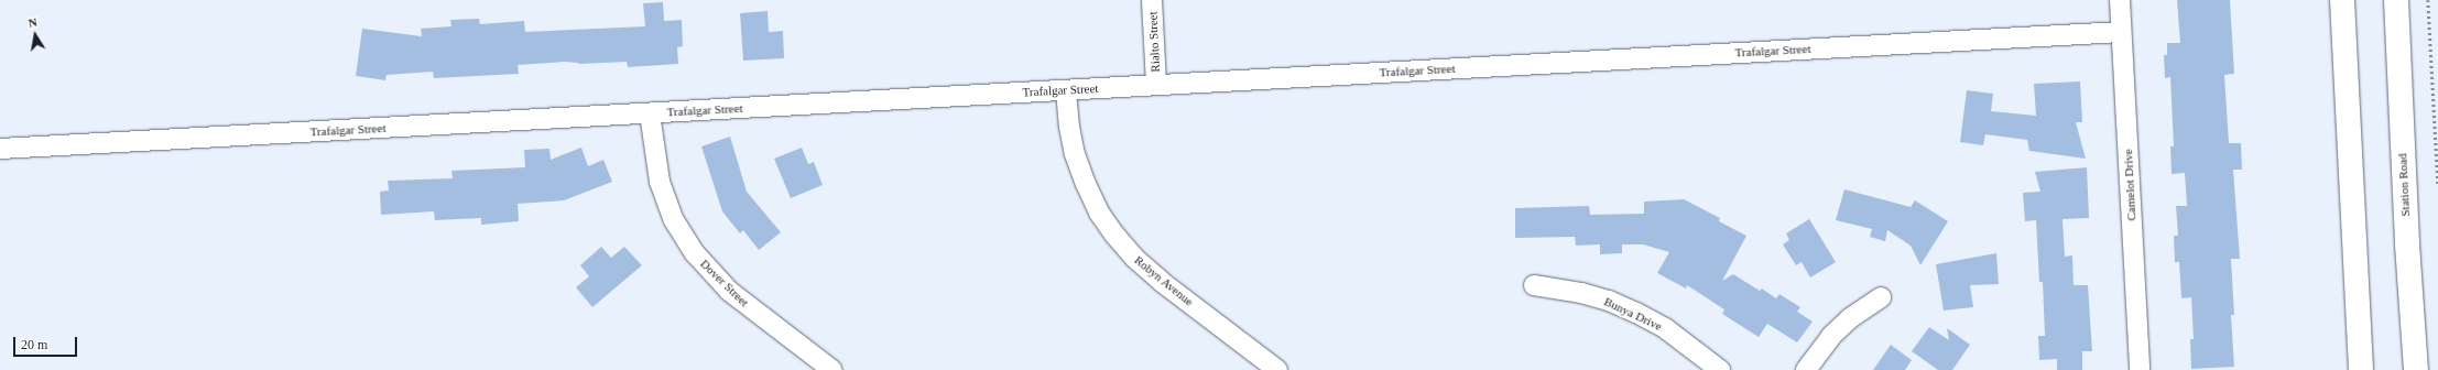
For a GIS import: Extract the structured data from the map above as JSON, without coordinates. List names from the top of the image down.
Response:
{
  "streets": {
    "main road": ["Station Road"],
    "street": [
      "Rialto Street",
      "Trafalgar Street",
      "Camelot Drive",
      "Robyn Avenue",
      "Dover Street",
      "Bunya Drive"
    ]
  },
  "crossings": [
    ["Rialto Street", "Trafalgar Street"],
    ["Trafalgar Street", "Camelot Drive"],
    ["Trafalgar Street", "Robyn Avenue"],
    ["Trafalgar Street", "Dover Street"]
  ],
  "scale_bar": "20 m",
  "north": "top"
}
